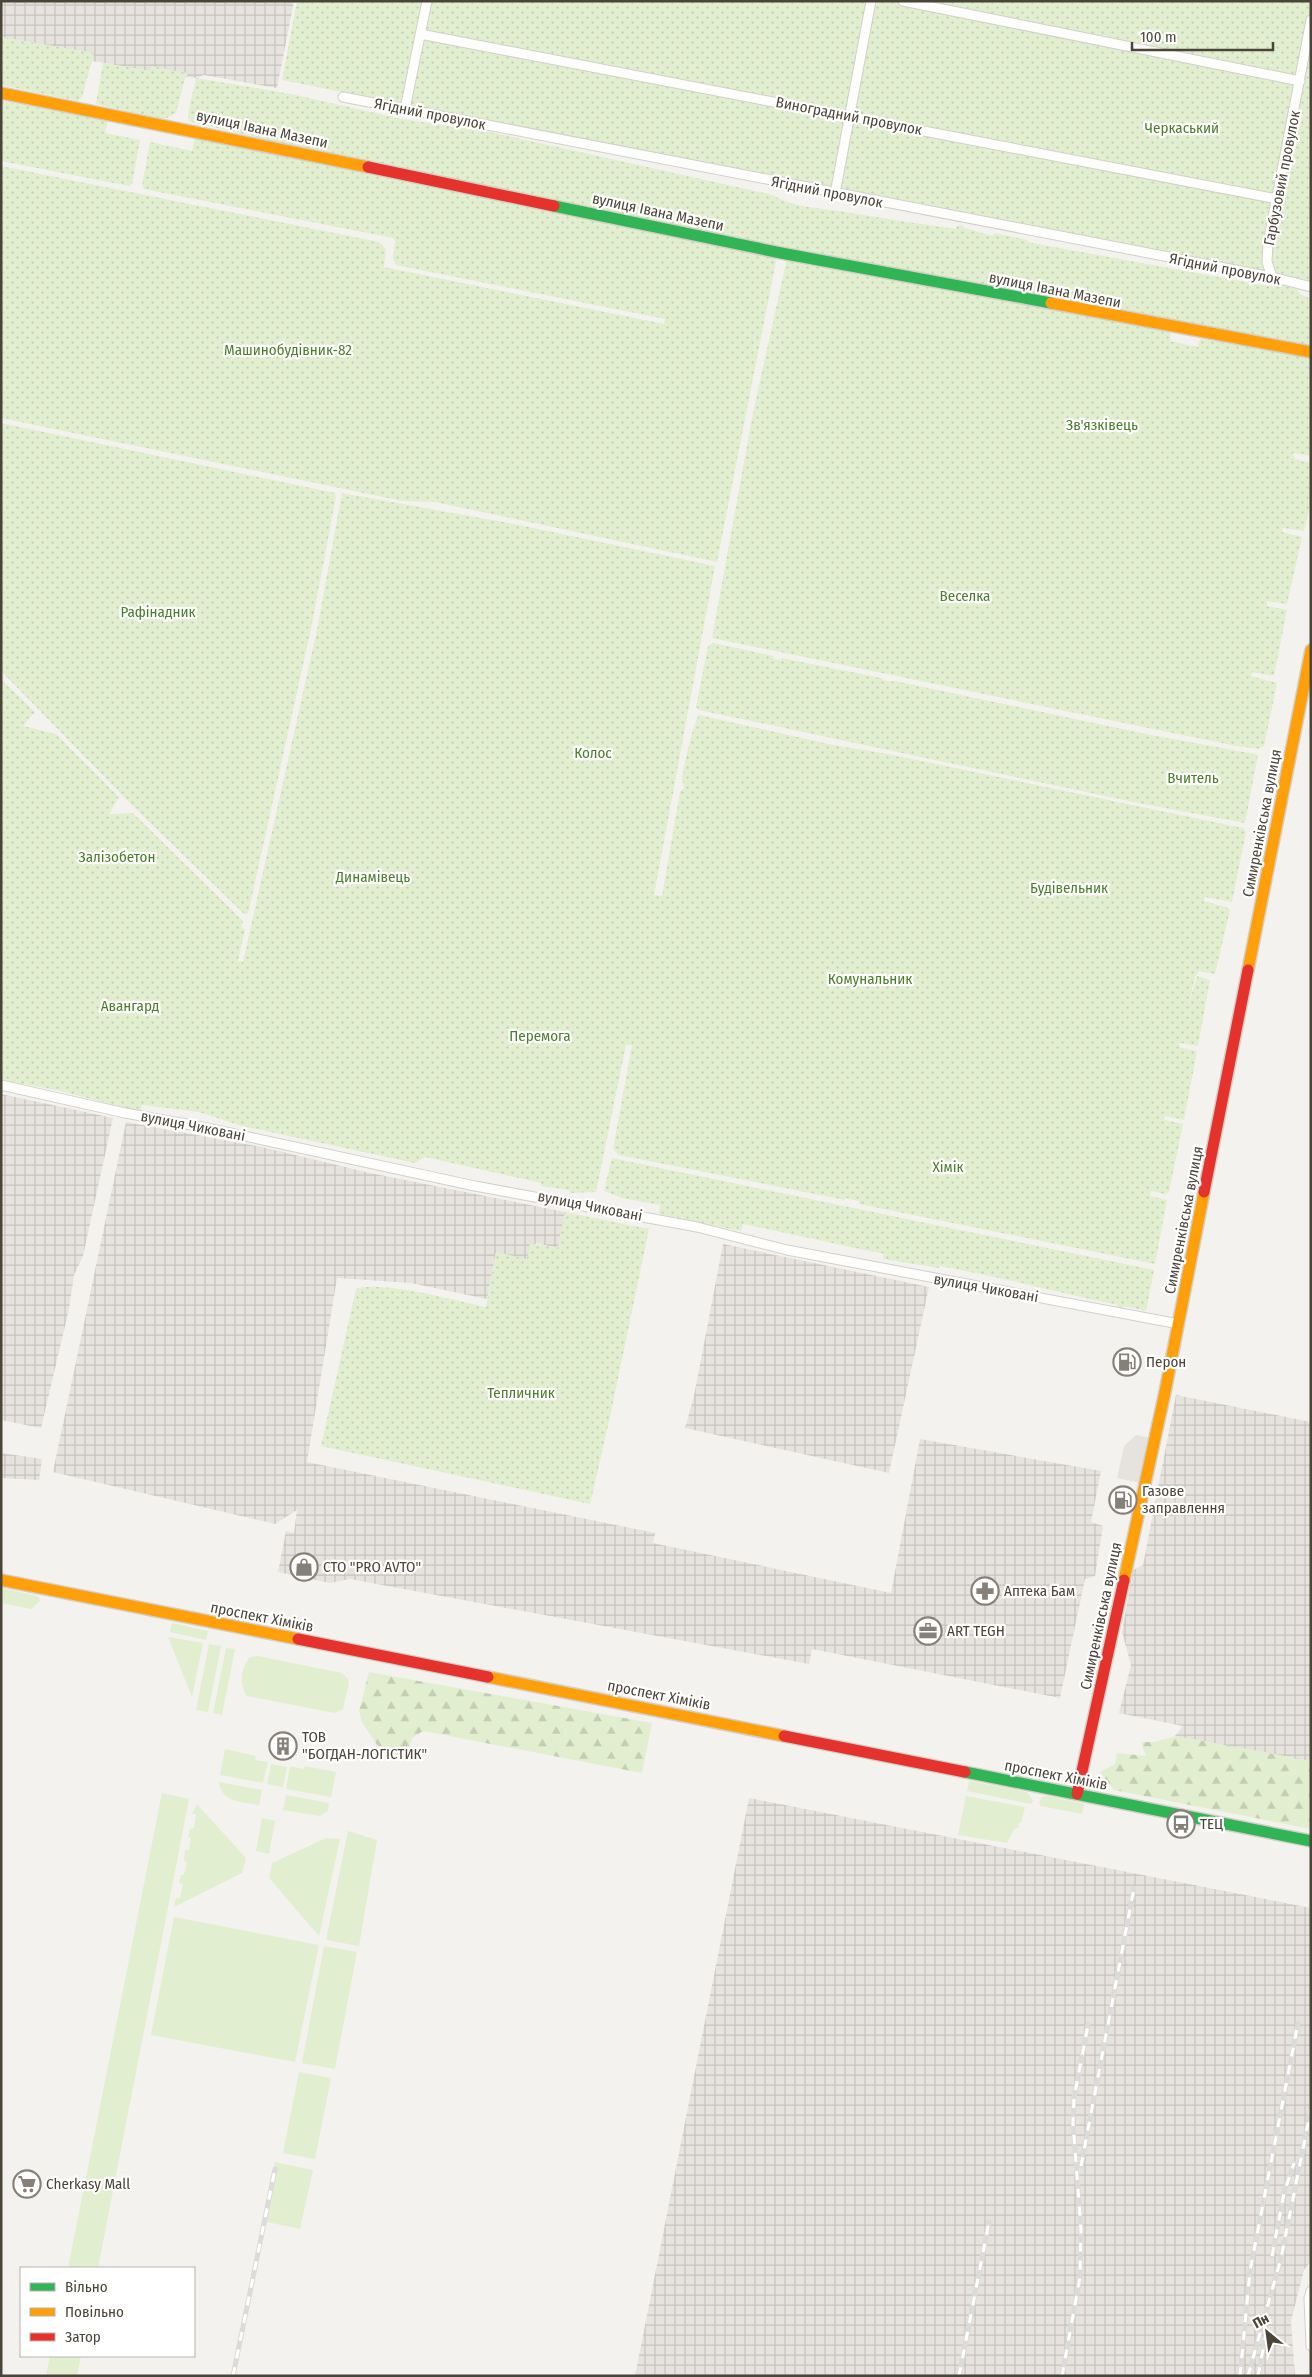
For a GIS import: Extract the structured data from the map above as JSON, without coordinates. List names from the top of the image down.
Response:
{
  "streets": {
    "main road": ["вулиця Івана Мазепи", "Симиренківська вулиця", "проспект Хіміків"],
    "street": [
      "Ягідний провулок",
      "Виноградний провулок",
      "Гарбузовий провулок",
      "вулиця Чиковані"
    ]
  },
  "crossings": [
    ["Ягідний провулок", "Гарбузовий провулок"],
    ["Виноградний провулок", "Гарбузовий провулок"],
    ["Симиренківська вулиця", "вулиця Чиковані"],
    ["Симиренківська вулиця", "проспект Хіміків"]
  ],
  "parks": [
    "Черкаський",
    "Машинобудівник-82",
    "Зв'язківець",
    "Веселка",
    "Рафінадник",
    "Колос",
    "Вчитель",
    "Залізобетон",
    "Динамівець",
    "Будівельник",
    "Комунальник",
    "Авангард",
    "Перемога",
    "Хімік",
    "Тепличник"
  ],
  "places": {
    "fuel station": ["Перон", "Газове заправлення"],
    "shop": ["СТО \"PRO AVTO\""],
    "pharmacy": ["Аптека Бам"],
    "office": ["ART TEGH"],
    "building": ["ТОВ \"БОГДАН-ЛОГІСТИК\""],
    "bus stop": ["ТЕЦ"],
    "supermarket": ["Cherkasy Mall"]
  },
  "legend": ["Вільно", "Повільно", "Затор"],
  "scale_bar": "100 m",
  "north": "top left"
}
